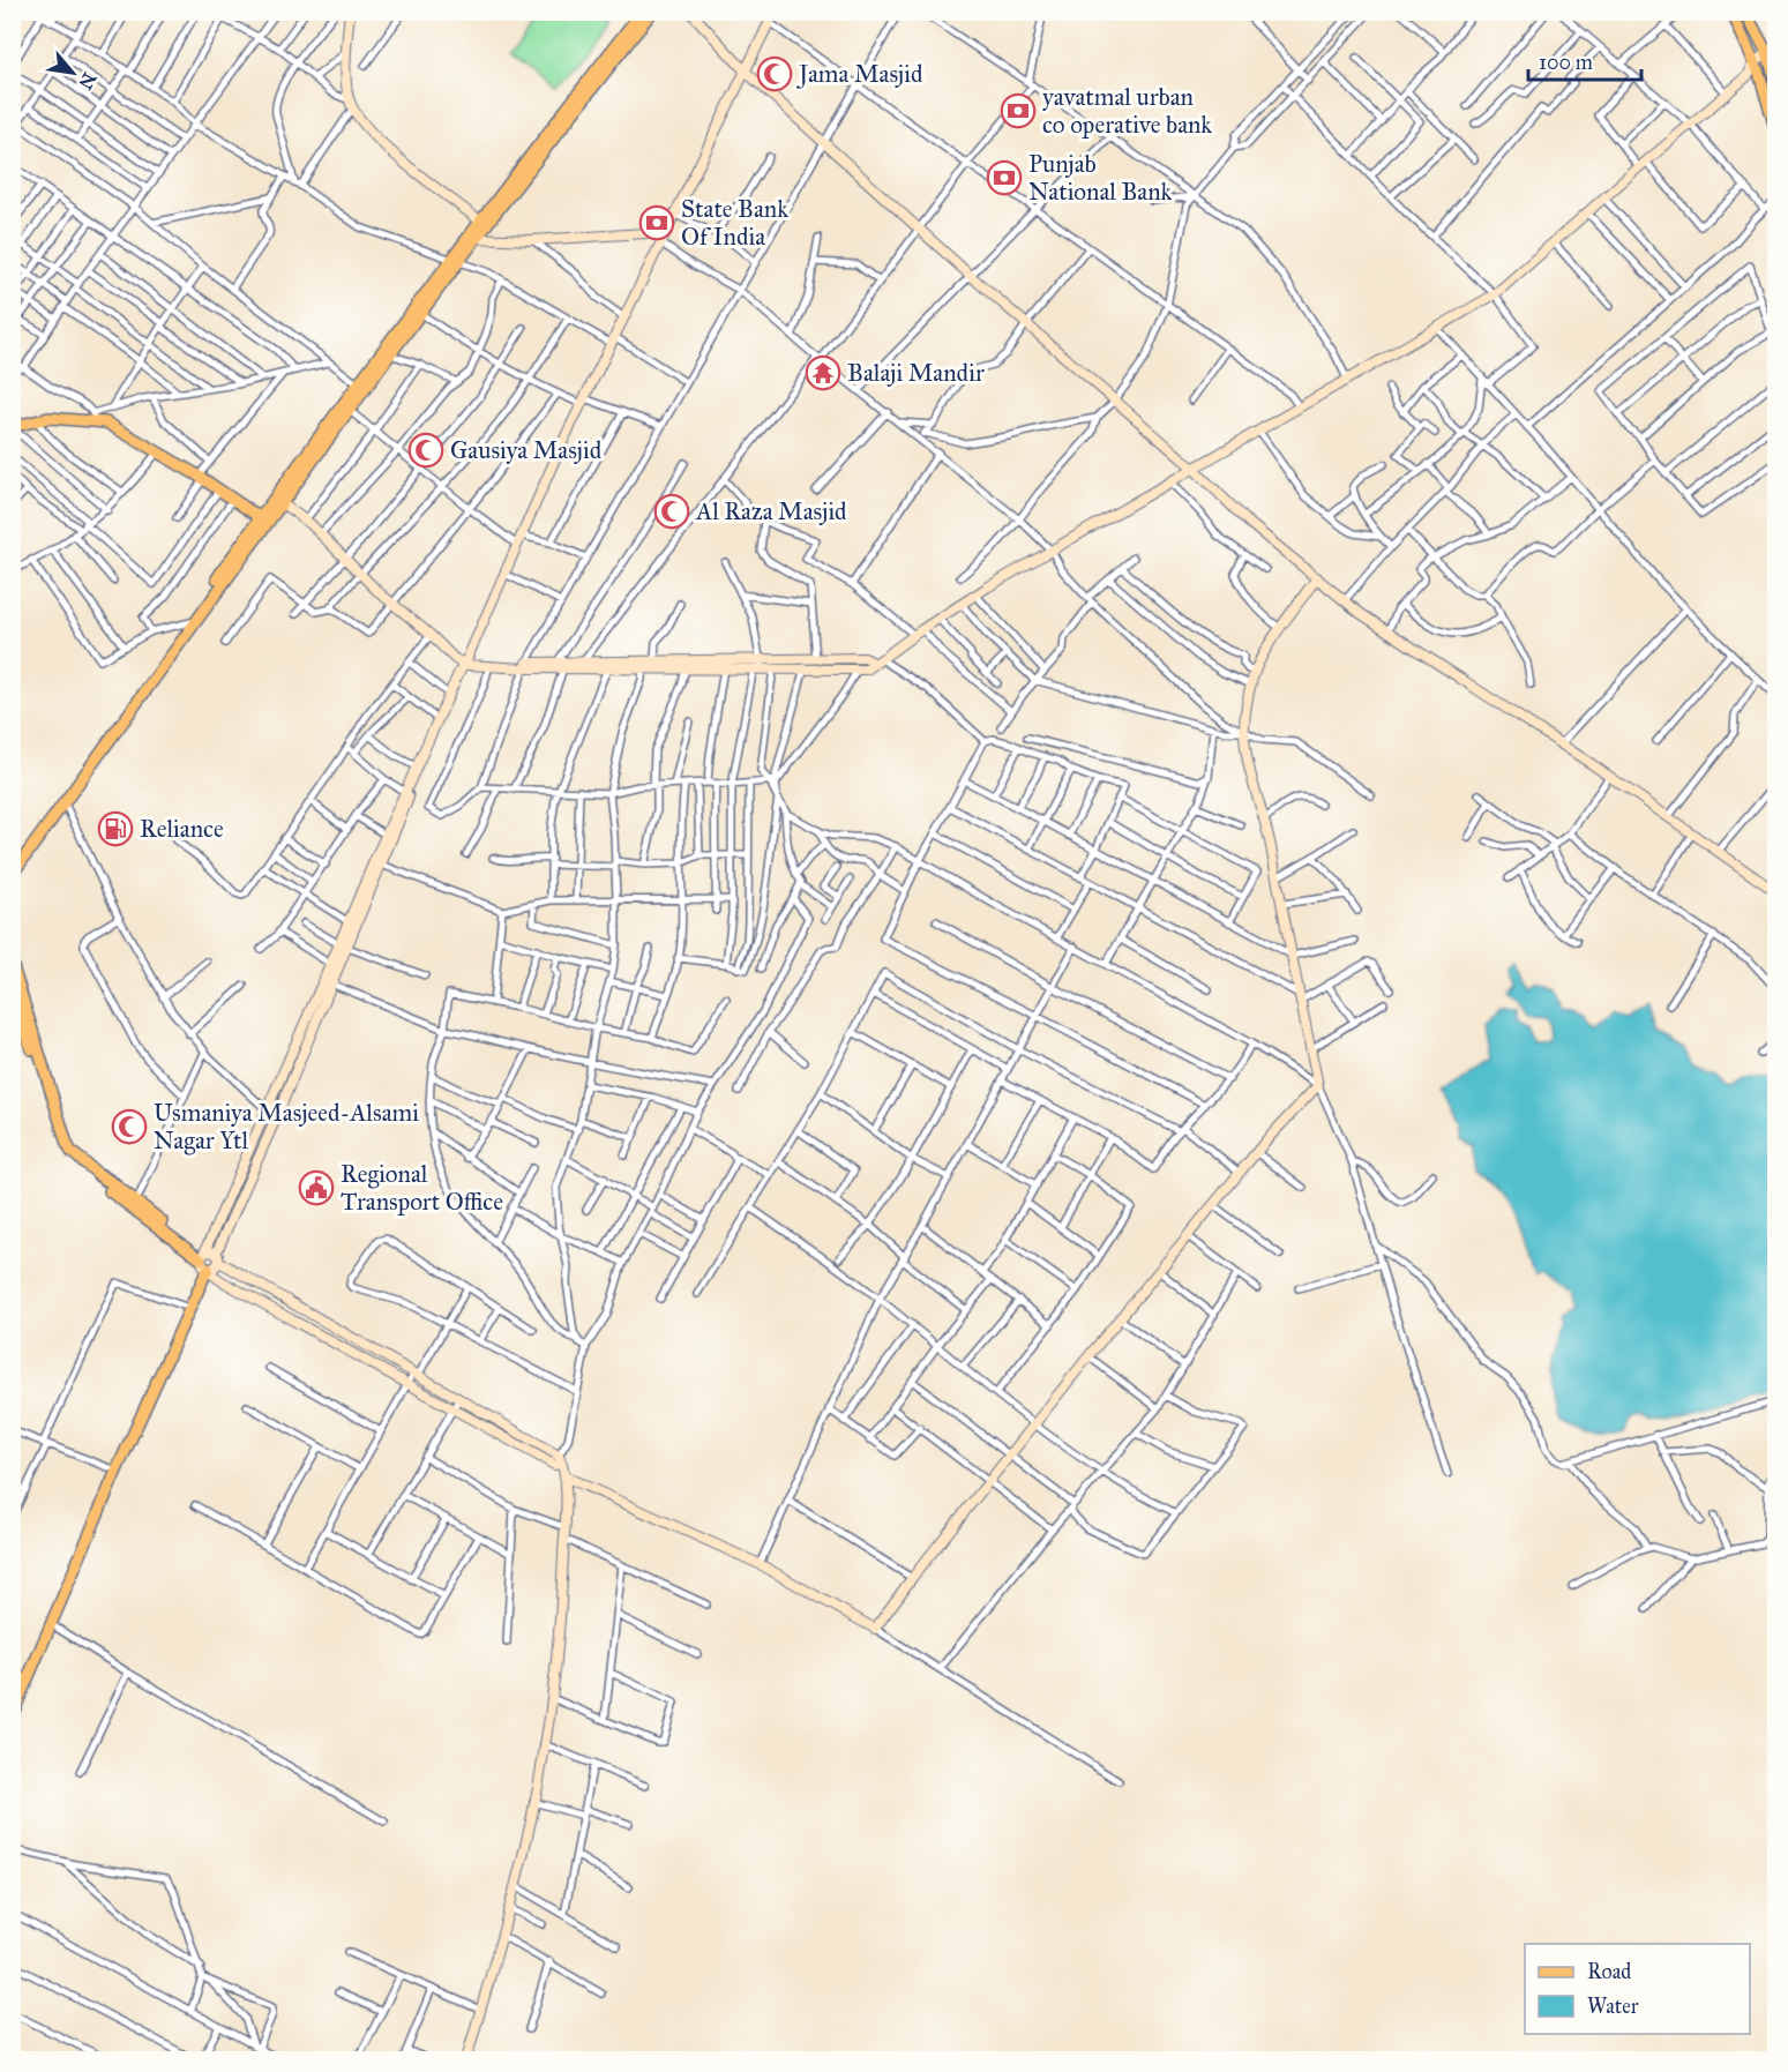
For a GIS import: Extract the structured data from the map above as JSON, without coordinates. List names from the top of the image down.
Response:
{
  "places": {
    "mosque": [
      "Jama Masjid",
      "Gausiya Masjid",
      "Al Raza Masjid",
      "Usmaniya Masjeed-Alsami Nagar Ytl"
    ],
    "bank": ["yavatmal urban co operative bank", "Punjab National Bank", "State Bank Of India"],
    "temple": ["Balaji Mandir"],
    "fuel station": ["Reliance"],
    "public building": ["Regional Transport Office"]
  },
  "legend": ["Road", "Water"],
  "scale_bar": "100 m",
  "north": "bottom right"
}
